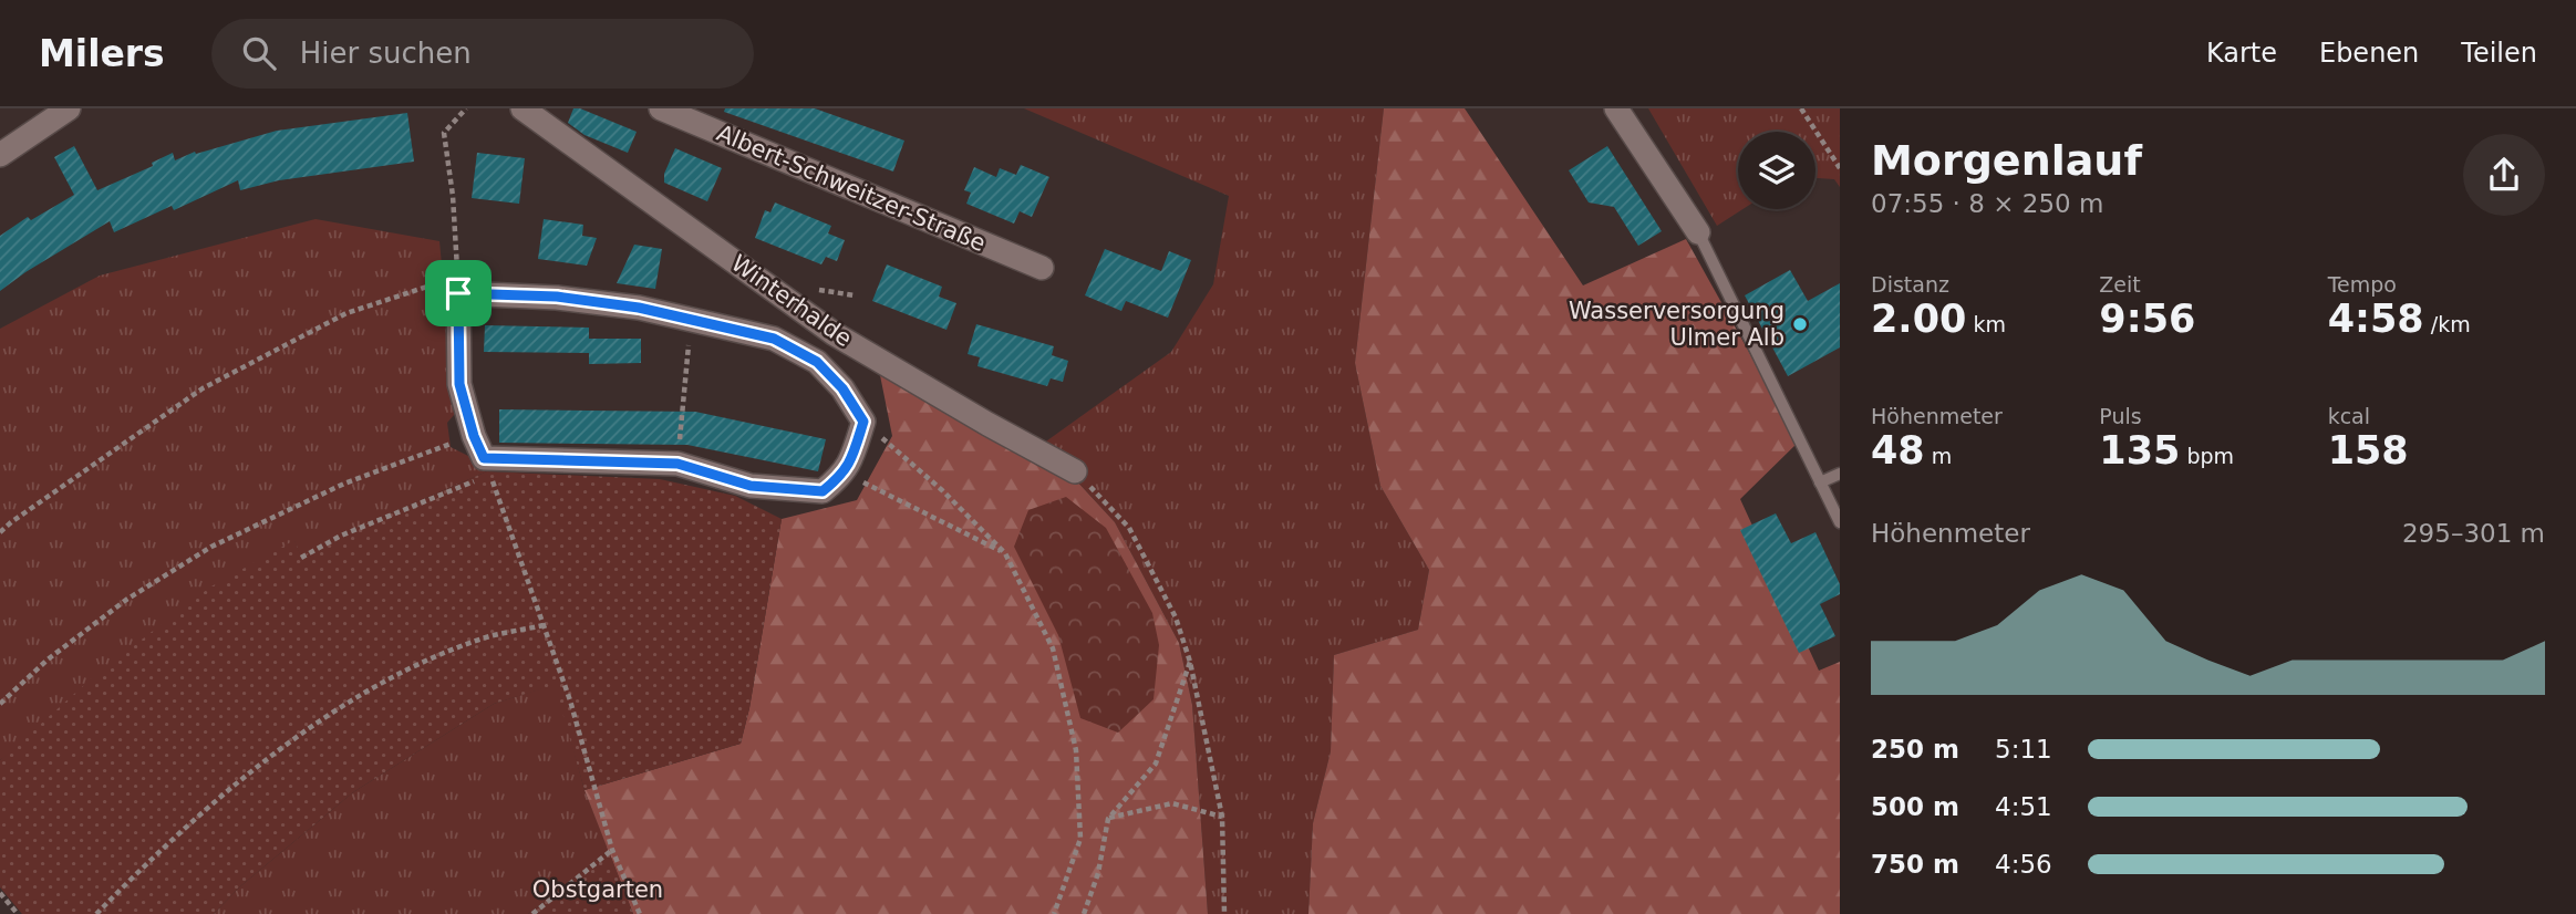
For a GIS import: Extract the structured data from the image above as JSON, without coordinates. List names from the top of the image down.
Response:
{
  "streets": {
    "street": ["Albert-Schweitzer-Straße", "Winterhalde"]
  },
  "parks": ["Obstgarten"],
  "places": ["Wasserversorgung Ulmer Alb"],
  "page": {
    "header": "Milers",
    "search": "Hier suchen",
    "nav": ["Karte", "Ebenen", "Teilen"],
    "heading": ["Morgenlauf", "07:55 · 8 × 250 m"],
    "stats": [
      ["Distanz", "2.00 km"],
      ["Zeit", "9:56"],
      ["Tempo", "4:58 /km"],
      ["Höhenmeter", "48 m"],
      ["Puls", "135 bpm"],
      ["kcal", "158"]
    ],
    "chart": ["Höhenmeter", "295–301 m"],
    "list": [
      {
        "name": "250 m",
        "note": "5:11"
      },
      {
        "name": "500 m",
        "note": "4:51"
      },
      {
        "name": "750 m",
        "note": "4:56"
      }
    ]
  }
}
